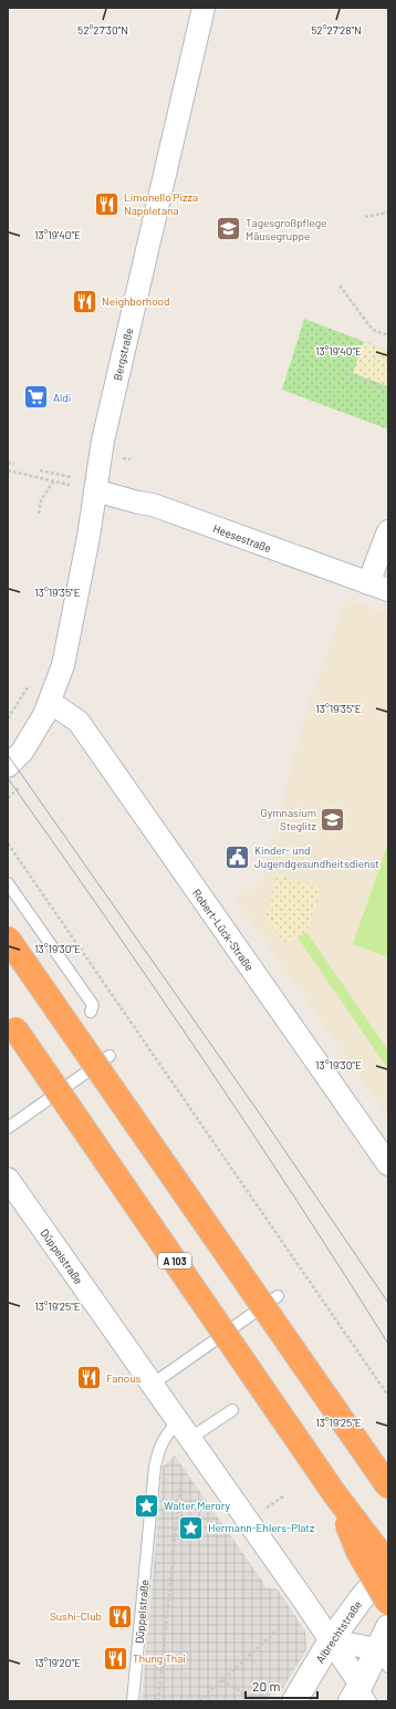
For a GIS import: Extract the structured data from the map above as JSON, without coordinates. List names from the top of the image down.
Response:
{
  "streets": {
    "highway": ["A 103"],
    "main road": ["Albrechtstraße"],
    "street": [
      "Bergstraße",
      "Heesestraße",
      "Robert-Lück-Straße",
      "Düppelstraße"
    ]
  },
  "crossings": [
    ["Bergstraße", "Heesestraße"],
    ["Bergstraße", "Robert-Lück-Straße"],
    ["Düppelstraße", "Albrechtstraße"]
  ],
  "places": {
    "restaurant": [
      "Limonello Pizza Napoletana",
      "Neighborhood",
      "Fanous",
      "Sushi-Club",
      "Thung Thai"
    ],
    "school or university": ["Tagesgroßpflege Mäusegruppe", "Gymnasium Steglitz"],
    "supermarket": ["Aldi"],
    "public building": ["Kinder- und Jugendgesundheitsdienst"],
    "place": ["Walter Merory", "Hermann-Ehlers-Platz"]
  },
  "scale_bar": "20 m",
  "coordinates": [
    "52°27'30\"N",
    "52°27'28\"N",
    "13°19'40\"E",
    "13°19'35\"E",
    "13°19'30\"E",
    "13°19'25\"E",
    "13°19'20\"E"
  ]
}
